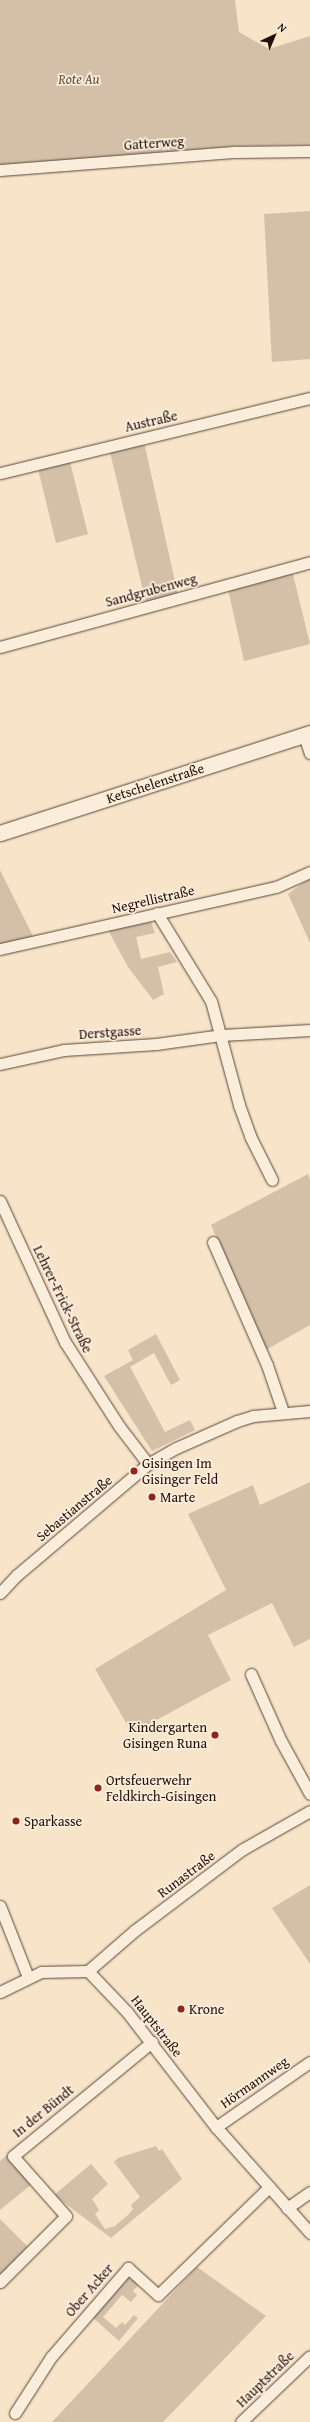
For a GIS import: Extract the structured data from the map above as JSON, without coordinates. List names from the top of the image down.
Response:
{
  "streets": {
    "main road": ["Ketschelenstraße"],
    "street": [
      "Gatterweg",
      "Austraße",
      "Sandgrubenweg",
      "Negrellistraße",
      "Derstgasse",
      "Lehrer-Frick-Straße",
      "Sebastianstraße",
      "Runastraße",
      "Hauptstraße",
      "Hörmannweg",
      "In der Bündt",
      "Ober Acker"
    ]
  },
  "crossings": [
    ["Lehrer-Frick-Straße", "Sebastianstraße"],
    ["Runastraße", "Hauptstraße"],
    ["Hauptstraße", "Hörmannweg"],
    ["Hauptstraße", "In der Bündt"],
    ["Hauptstraße", "Ober Acker"]
  ],
  "parks": ["Rote Au"],
  "places": [
    "Gisingen Im Gisinger Feld",
    "Marte",
    "Kindergarten Gisingen Runa",
    "Ortsfeuerwehr Feldkirch-Gisingen",
    "Sparkasse",
    "Krone"
  ],
  "north": "top right"
}
